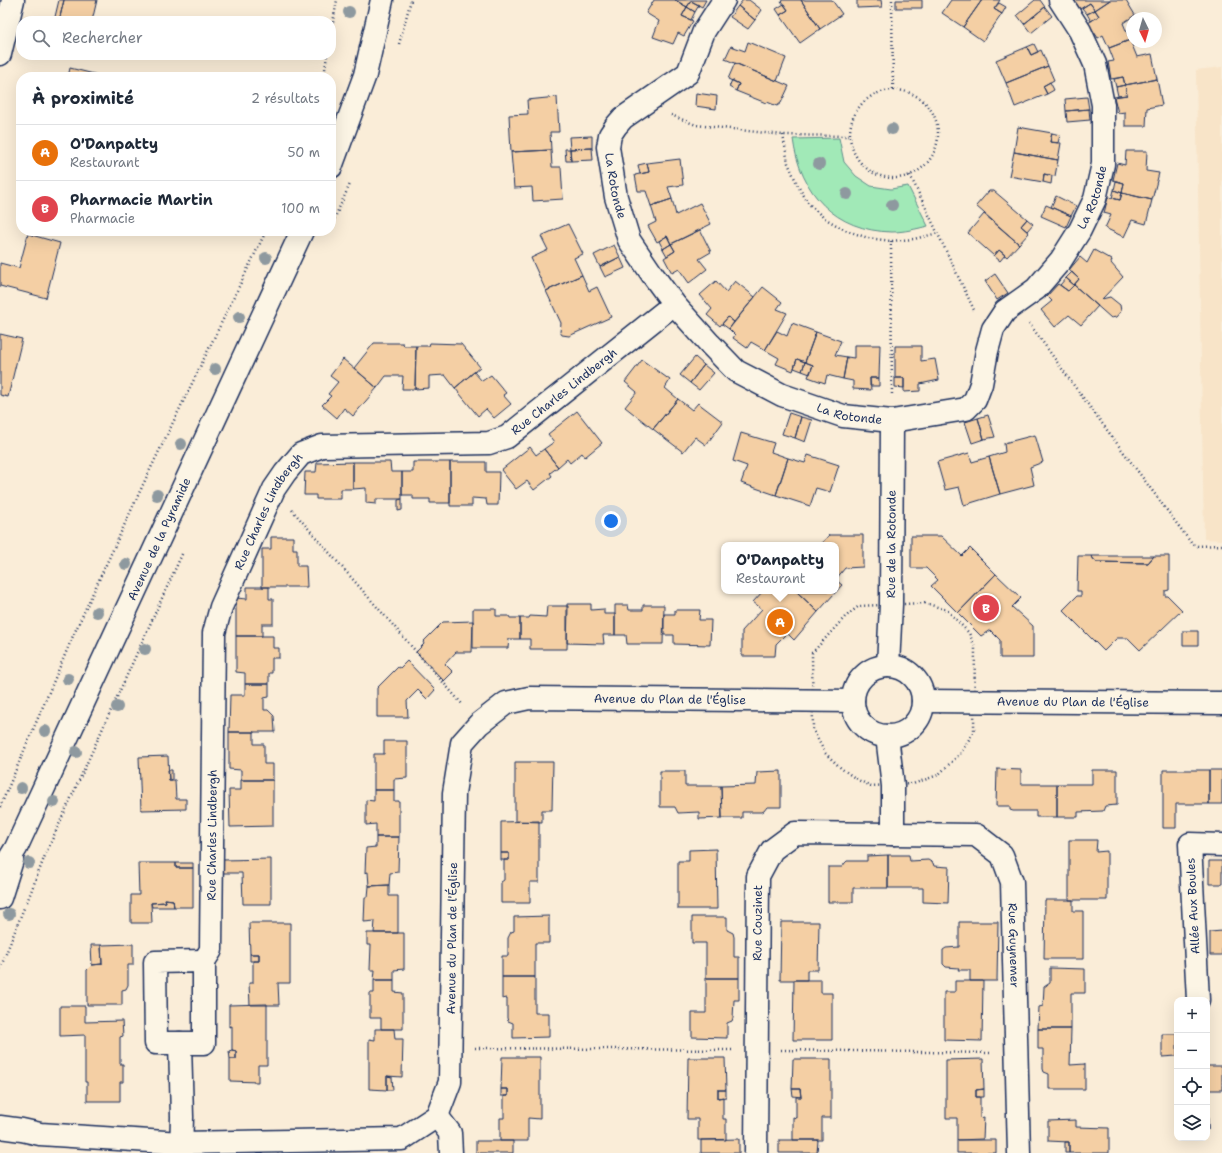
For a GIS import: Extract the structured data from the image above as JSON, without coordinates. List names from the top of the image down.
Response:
{
  "streets": {
    "street": [
      "La Rotonde",
      "Rue Charles Lindbergh",
      "Avenue de la Pyramide",
      "Rue de la Rotonde",
      "Avenue du Plan de l'Église",
      "Allée Aux Boules",
      "Rue Couzinet",
      "Rue Guynemer"
    ]
  },
  "crossings": [
    ["La Rotonde", "Rue Charles Lindbergh"],
    ["La Rotonde", "Rue de la Rotonde"],
    ["Rue de la Rotonde", "Avenue du Plan de l'Église"],
    ["Rue Couzinet", "Rue Guynemer"]
  ],
  "north": "bottom",
  "page": {
    "search": "Rechercher",
    "heading": ["À proximité", "2 résultats"],
    "list": [
      {
        "mark": "A",
        "name": "O'Danpatty",
        "note": "Restaurant",
        "value": "50 m"
      },
      {
        "mark": "B",
        "name": "Pharmacie Martin",
        "note": "Pharmacie",
        "value": "100 m"
      }
    ],
    "popup": ["O'Danpatty", "Restaurant"],
    "pins": ["B", "A"],
    "map_buttons": ["+", "−"]
  }
}
